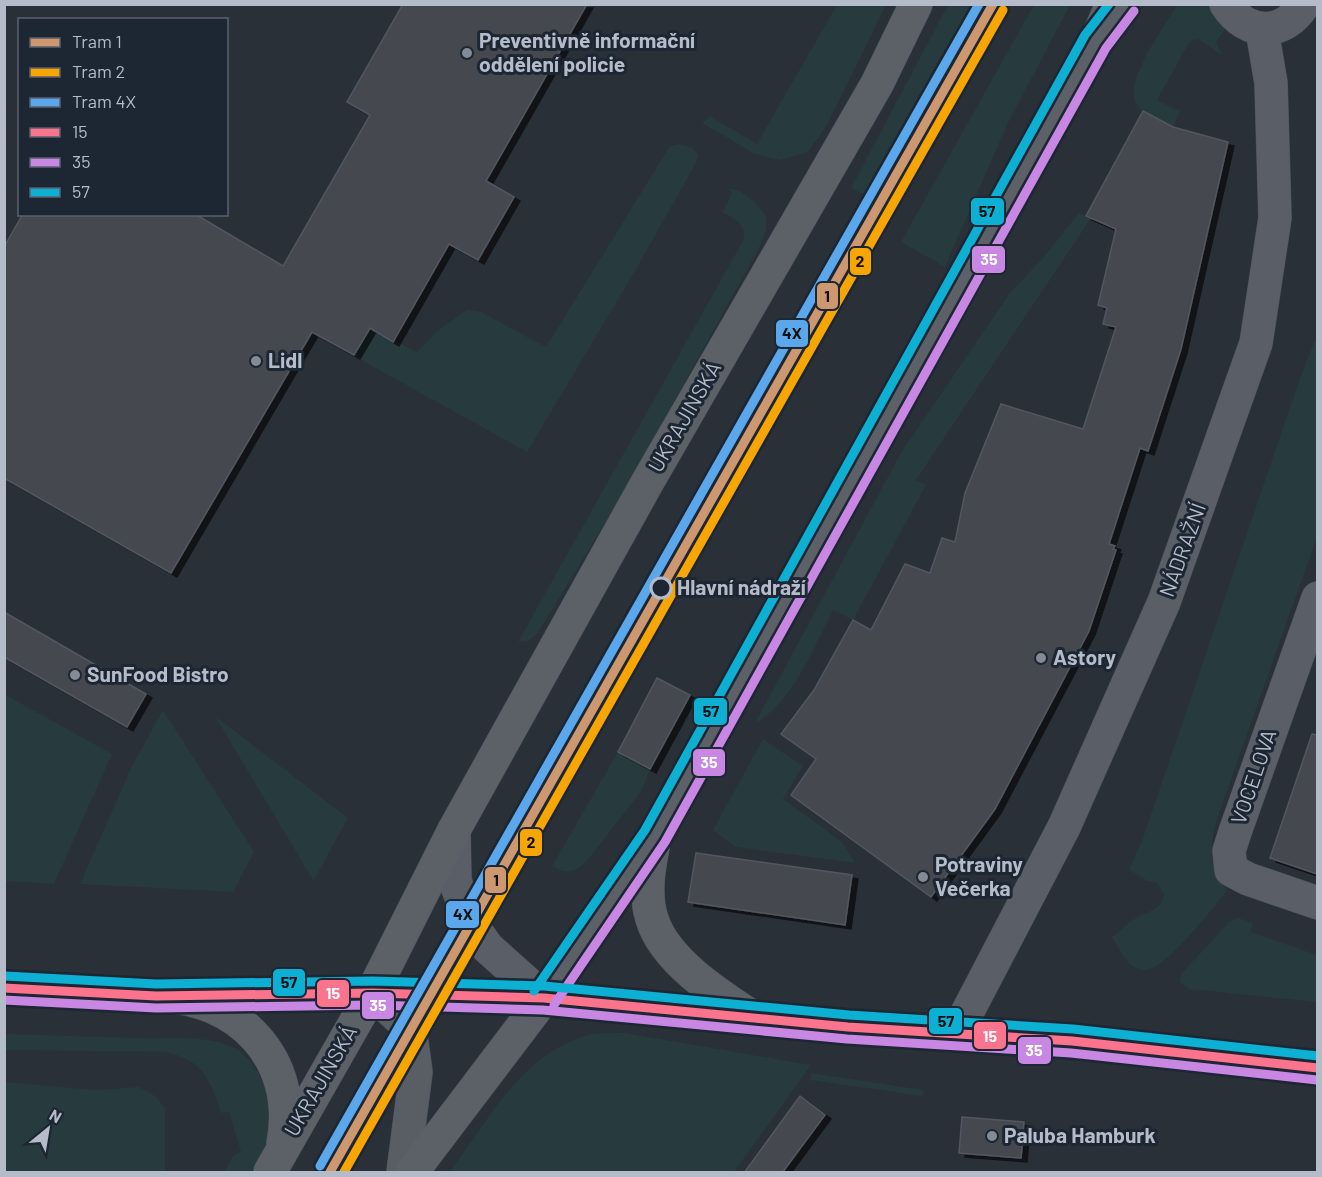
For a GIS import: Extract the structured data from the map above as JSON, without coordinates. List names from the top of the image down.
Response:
{
  "streets": {
    "main road": ["UKRAJINSKÁ"],
    "street": ["NÁDRAŽNÍ", "VOCELOVA"]
  },
  "places": [
    "Preventivně informační oddělení policie",
    "Lidl",
    "Hlavní nádraží",
    "Astory",
    "SunFood Bistro",
    "Potraviny Večerka",
    "Paluba Hamburk"
  ],
  "lines": [
    "tram line 1",
    "tram line 4X",
    "transit line 57",
    "tram line 2",
    "transit line 35",
    "transit line 15"
  ],
  "legend": [
    "Tram 1",
    "Tram 2",
    "Tram 4X",
    "15",
    "35",
    "57"
  ],
  "north": "top right"
}
